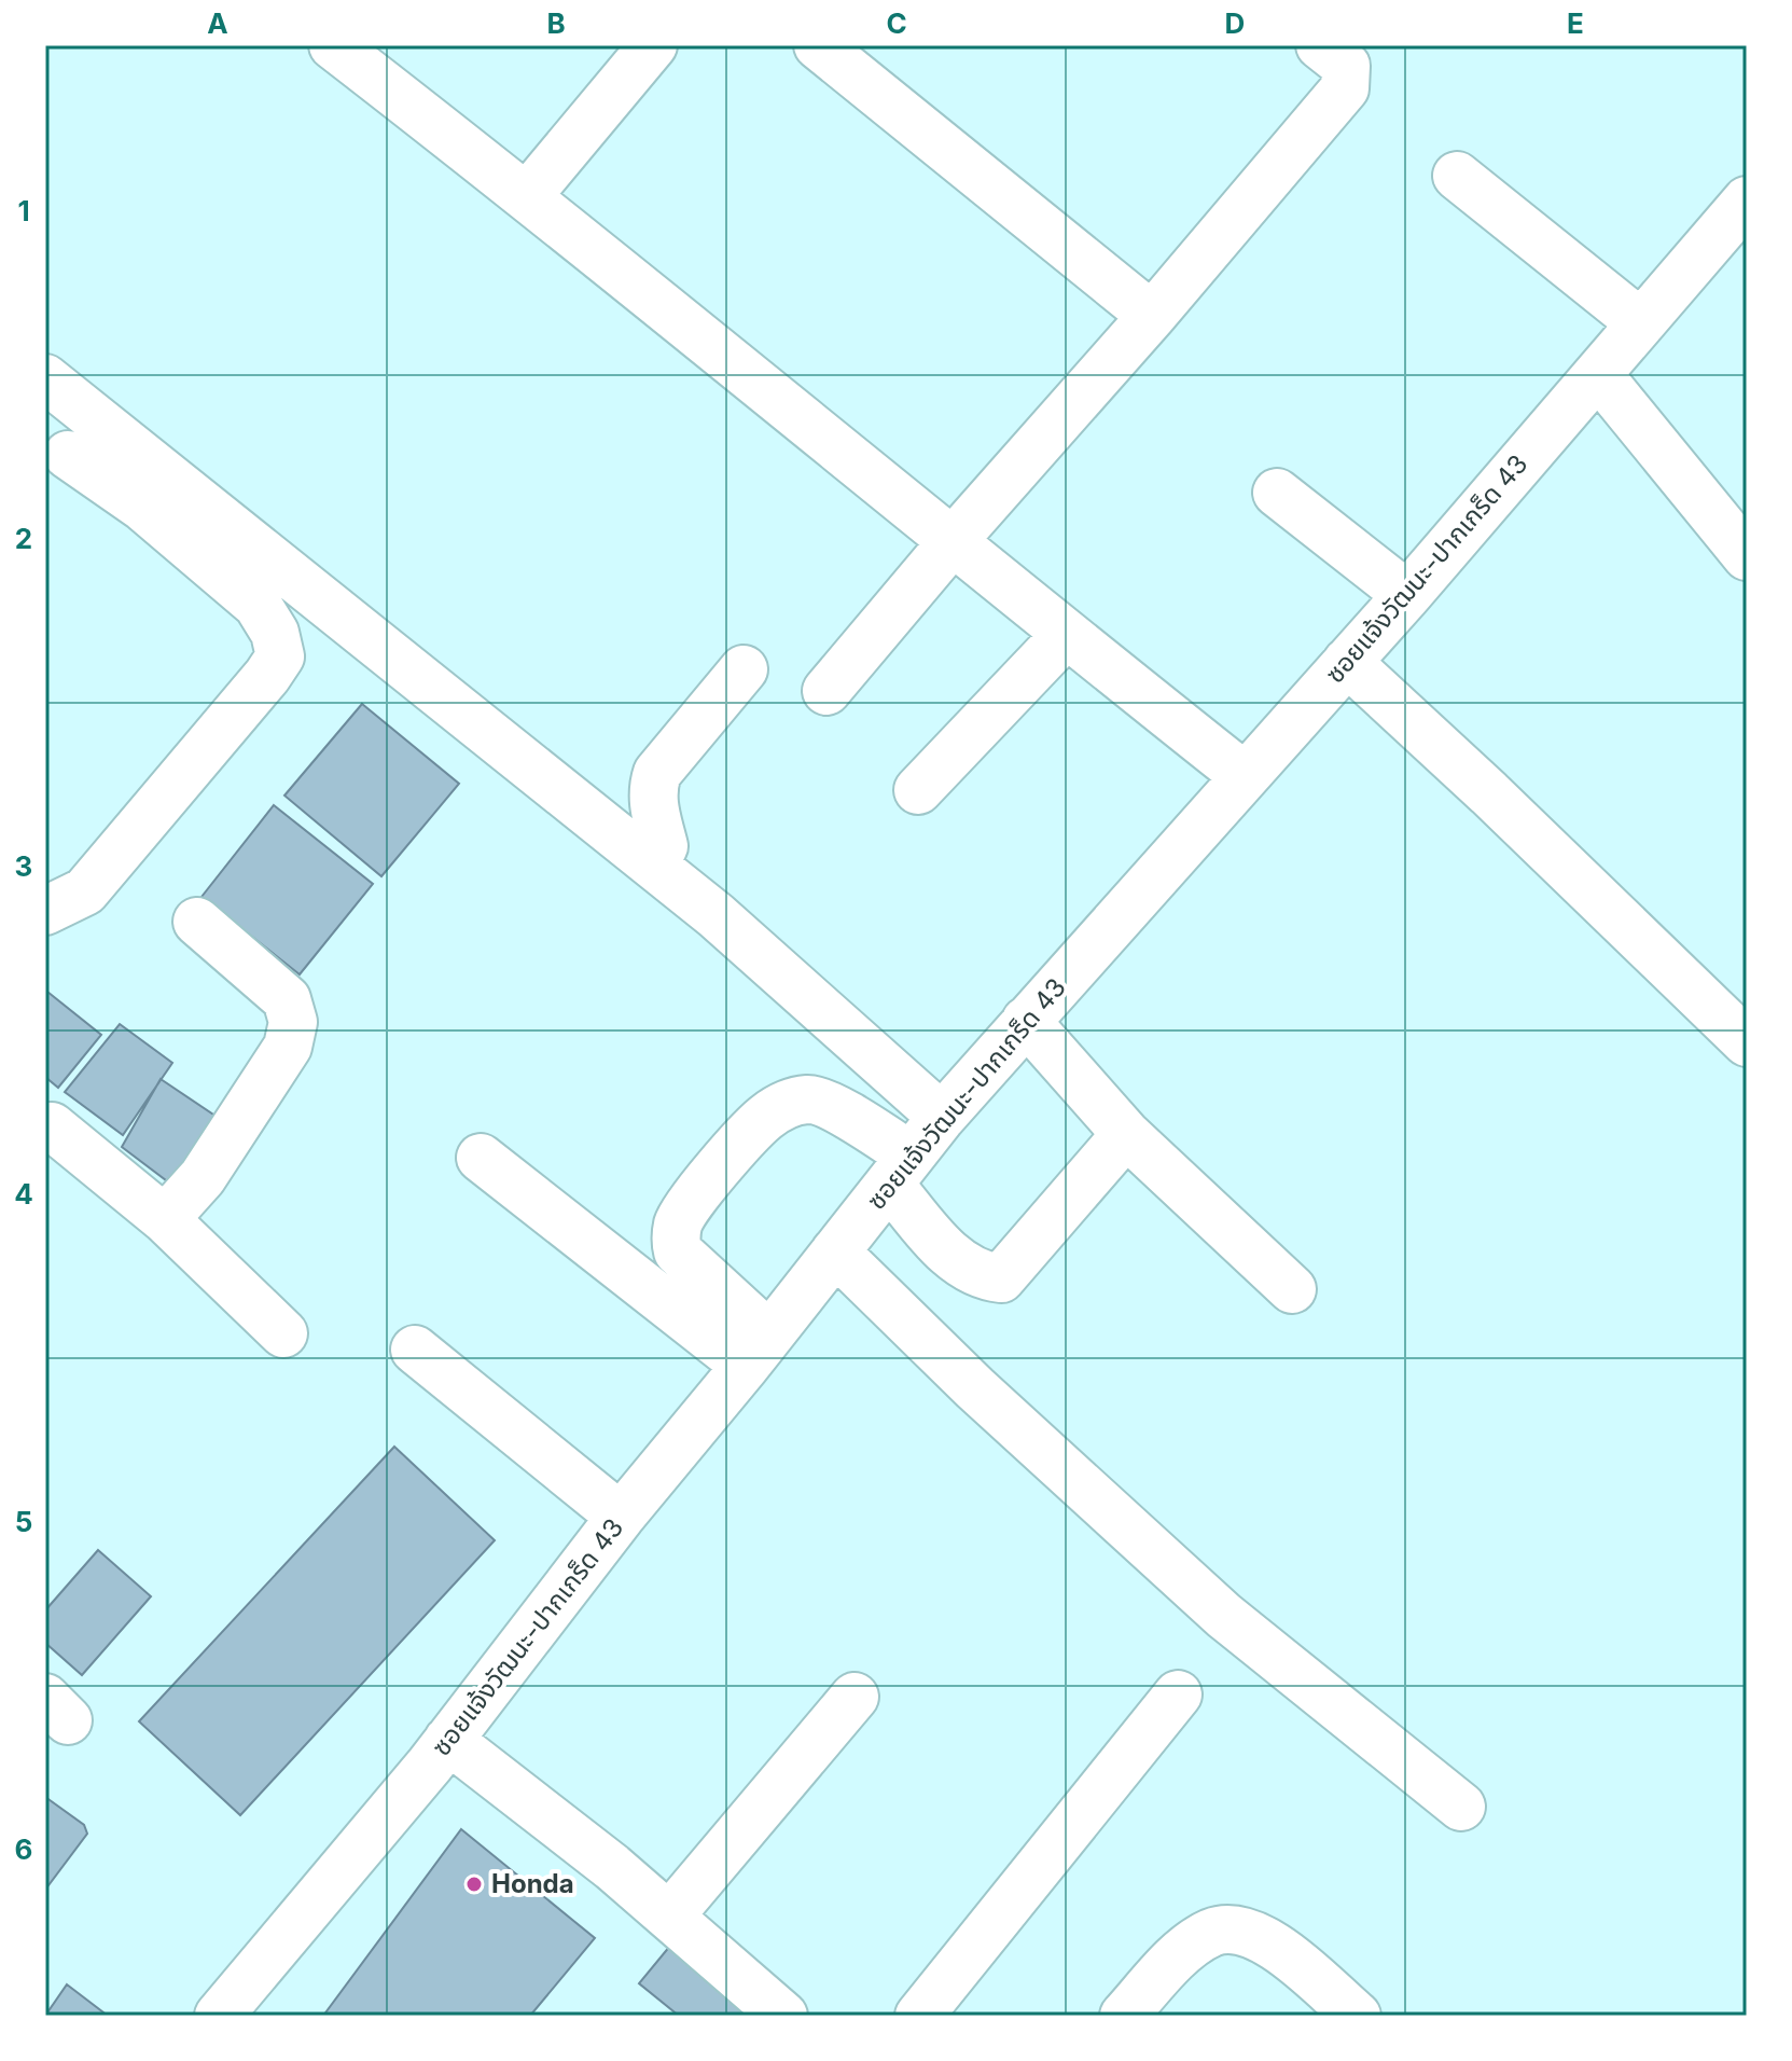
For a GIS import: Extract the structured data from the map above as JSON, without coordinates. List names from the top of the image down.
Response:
{
  "streets": {
    "street": ["ซอยแจ้งวัฒนะ-ปากเกร็ด 43"]
  },
  "places": ["Honda"],
  "grid": {
    "columns": [
      "A",
      "B",
      "C",
      "D",
      "E"
    ],
    "rows": [
      "1",
      "2",
      "3",
      "4",
      "5",
      "6"
    ]
  }
}
